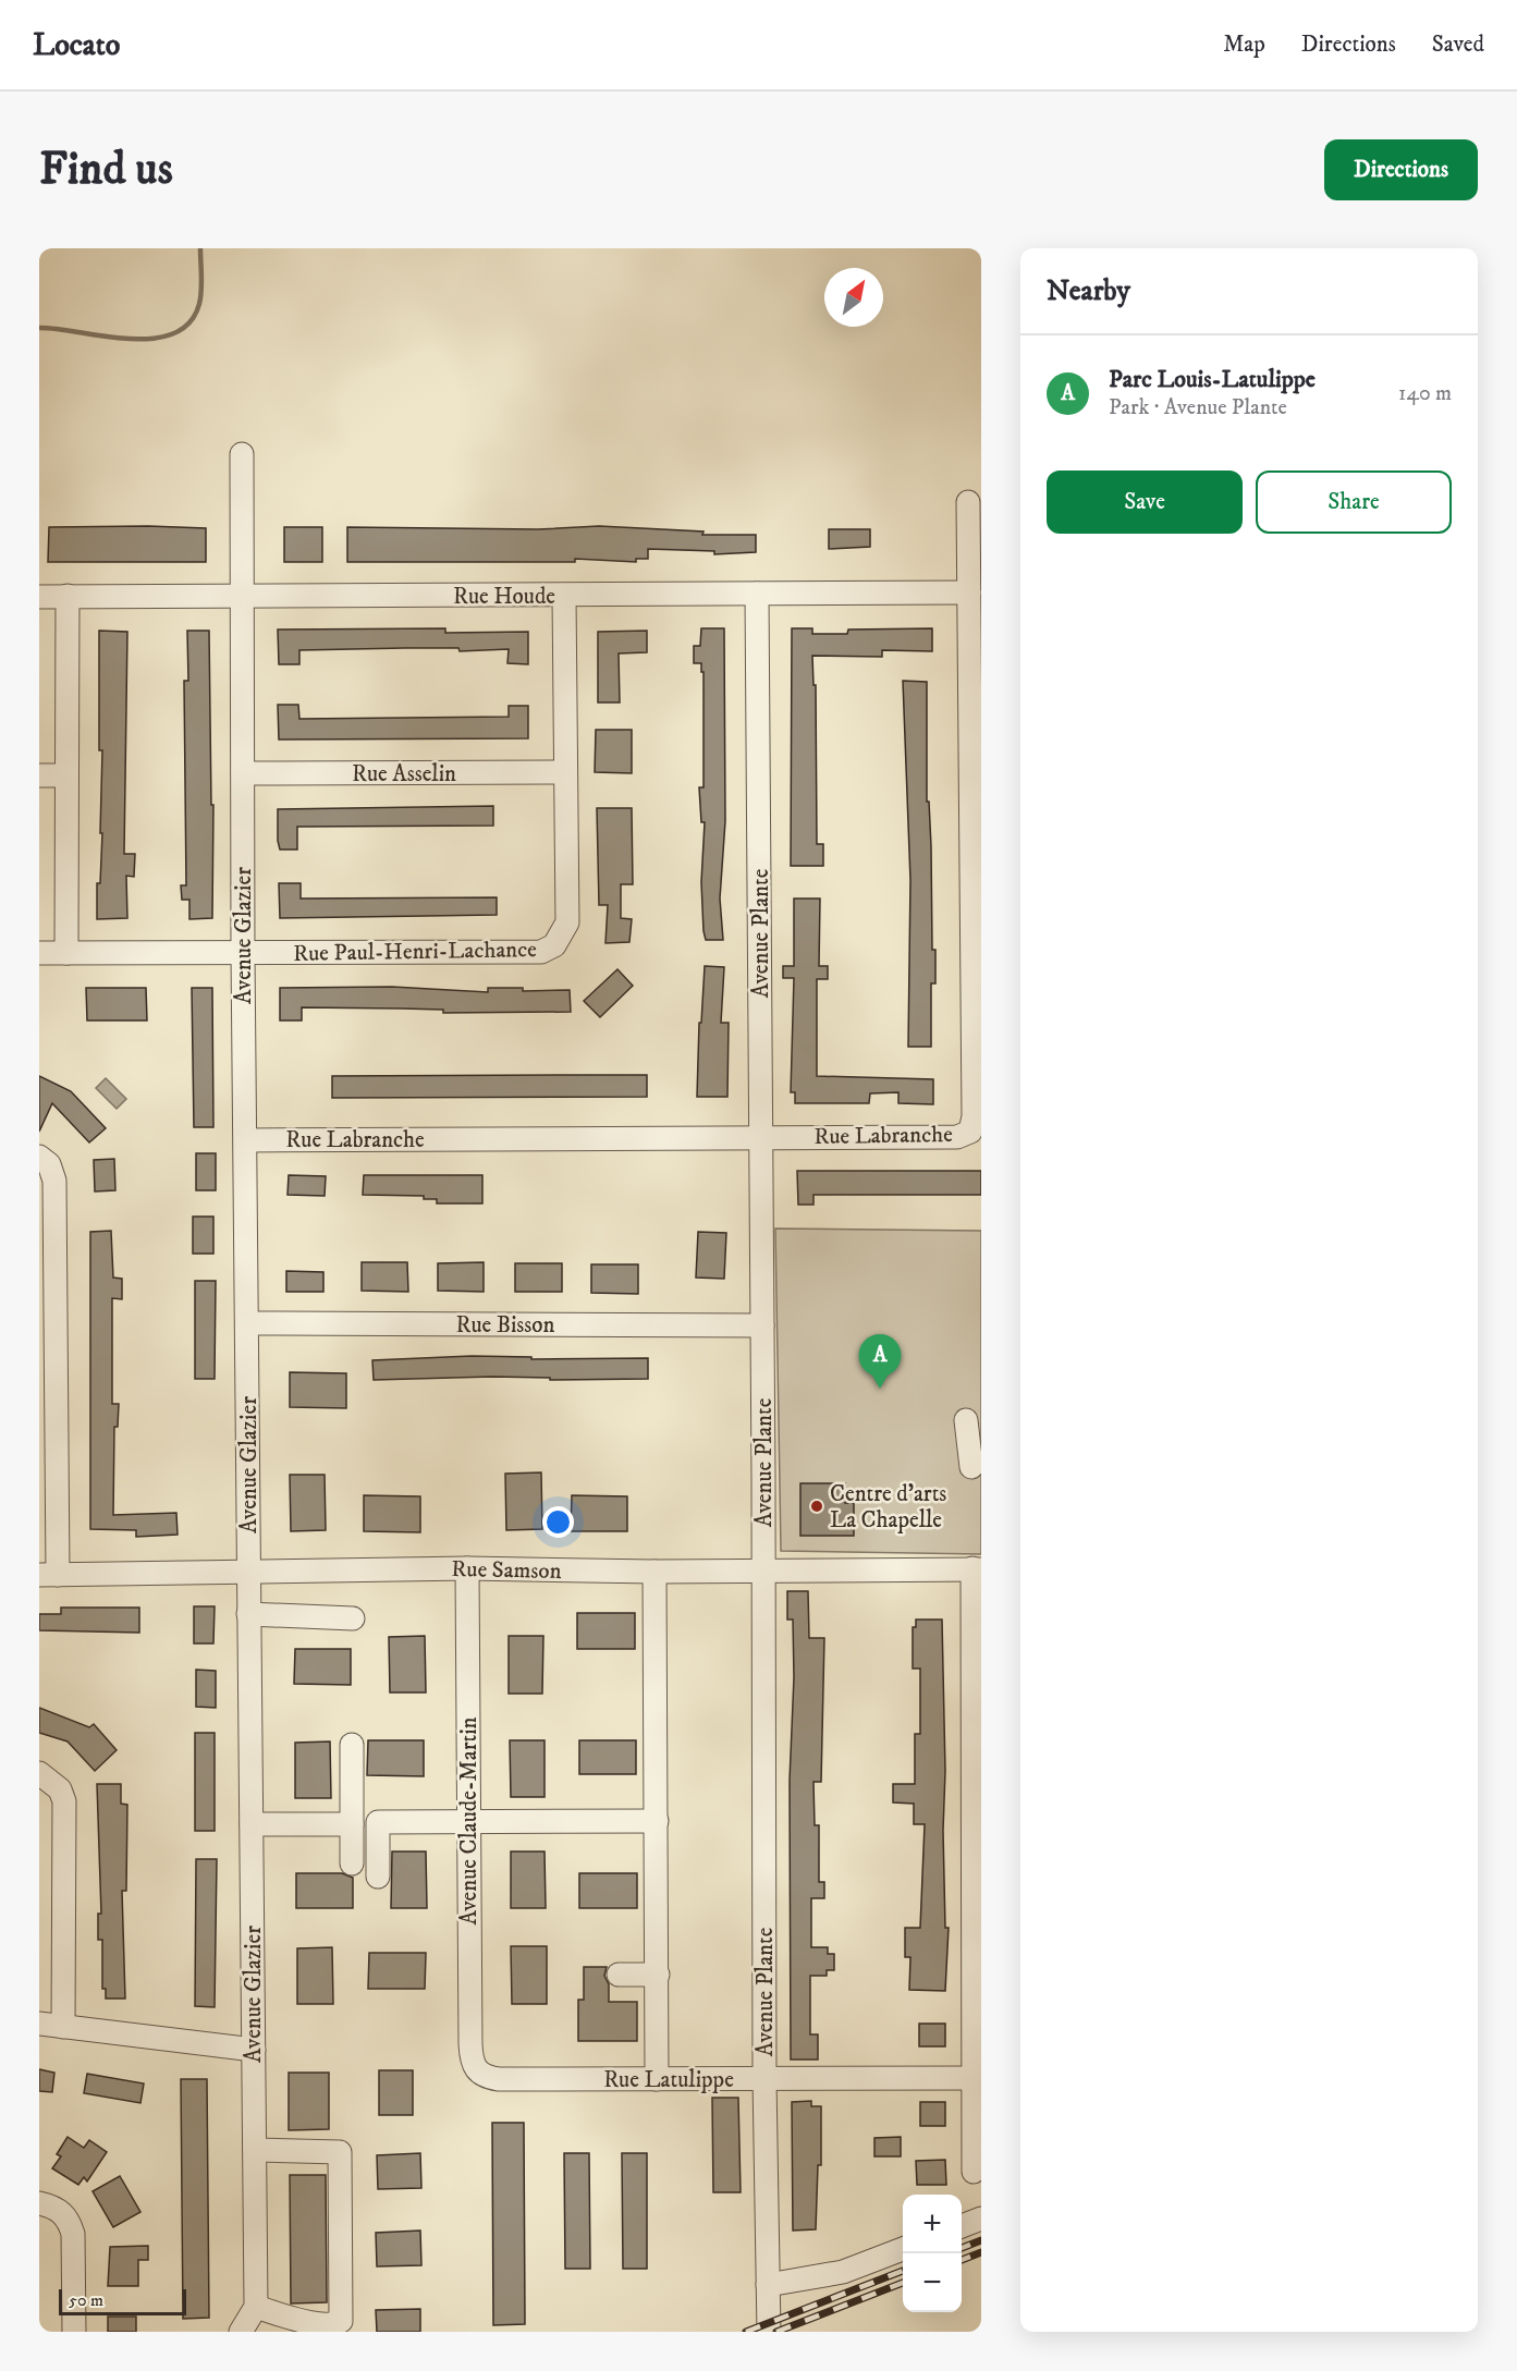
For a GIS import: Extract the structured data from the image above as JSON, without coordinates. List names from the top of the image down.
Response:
{
  "streets": {
    "street": [
      "Rue Houde",
      "Rue Asselin",
      "Avenue Plante",
      "Avenue Glazier",
      "Rue Paul-Henri-Lachance",
      "Rue Labranche",
      "Rue Bisson",
      "Rue Samson",
      "Avenue Claude-Martin",
      "Rue Latulippe"
    ]
  },
  "crossings": [
    ["Rue Houde", "Avenue Plante"],
    ["Rue Houde", "Avenue Glazier"],
    ["Rue Houde", "Rue Paul-Henri-Lachance"],
    ["Rue Houde", "Rue Labranche"],
    ["Rue Asselin", "Avenue Glazier"],
    ["Rue Asselin", "Rue Paul-Henri-Lachance"],
    ["Avenue Plante", "Rue Labranche"],
    ["Avenue Plante", "Rue Bisson"],
    ["Avenue Plante", "Rue Samson"],
    ["Avenue Plante", "Rue Latulippe"],
    ["Avenue Glazier", "Rue Paul-Henri-Lachance"],
    ["Avenue Glazier", "Rue Labranche"],
    ["Avenue Glazier", "Rue Bisson"],
    ["Avenue Glazier", "Rue Samson"],
    ["Rue Samson", "Avenue Claude-Martin"],
    ["Avenue Claude-Martin", "Rue Latulippe"]
  ],
  "places": ["Centre d'arts La Chapelle"],
  "scale_bar": "50 m",
  "north": "top right",
  "page": {
    "header": "Locato",
    "nav": ["Map", "Directions", "Saved"],
    "buttons": [
      "Directions",
      ["Save", "Share"]
    ],
    "title": "Find us",
    "heading": "Nearby",
    "list": [
      {
        "mark": "A",
        "name": "Parc Louis-Latulippe",
        "note": "Park · Avenue Plante",
        "value": "140 m"
      }
    ],
    "pins": "A",
    "map_buttons": ["+", "−"],
    "scale": "50 m"
  }
}
